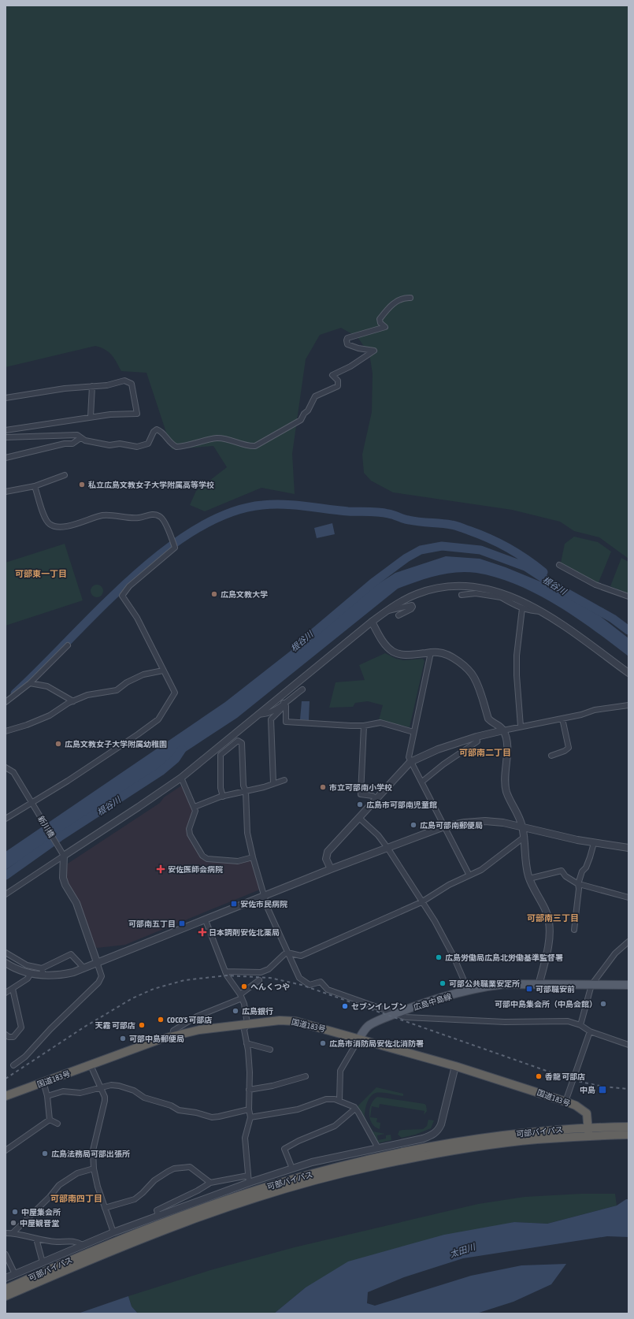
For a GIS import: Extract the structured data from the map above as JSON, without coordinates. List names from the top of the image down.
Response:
{
  "streets": {
    "highway": ["国道183号", "可部バイパス"],
    "main road": ["広島中島線"],
    "street": ["新川橋"]
  },
  "crossings": [
    ["広島中島線", "国道183号"],
    ["国道183号", "可部バイパス"]
  ],
  "districts": [
    "可部東一丁目",
    "可部南二丁目",
    "可部南三丁目",
    "可部南四丁目"
  ],
  "water": ["根谷川", "太田川"],
  "places": {
    "other": [
      "私立広島文教女子大学附属高等学校",
      "広島文教大学",
      "広島文教女子大学附属幼稚園",
      "市立可部南小学校",
      "広島市可部南児童館",
      "広島可部南郵便局",
      "広島労働局広島北労働基準監督署",
      "可部公共職業安定所",
      "へんくつや",
      "可部中島集会所（中島会館）",
      "セブンイレブン",
      "広島銀行",
      "COCO'S 可部店",
      "天霧 可部店",
      "可部中島郵便局",
      "広島市消防局安佐北消防署",
      "香龍 可部店",
      "広島法務局可部出張所",
      "中屋集会所",
      "中屋観音堂"
    ],
    "health": ["安佐医師会病院", "日本調剤安佐北薬局"],
    "transit": [
      "安佐市民病院",
      "可部南五丁目",
      "可部職安前",
      "中島"
    ]
  }
}
